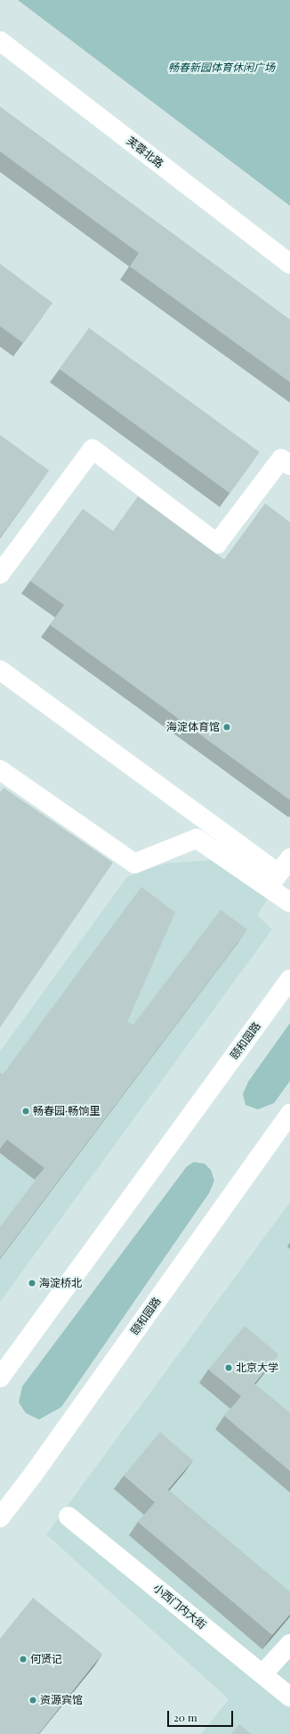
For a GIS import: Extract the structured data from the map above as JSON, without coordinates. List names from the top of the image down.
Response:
{
  "streets": {
    "street": ["芙蓉北路", "颐和园路", "小西门内大街"]
  },
  "parks": ["畅春新园体育休闲广场"],
  "places": [
    "海淀体育馆",
    "畅春园·畅饷里",
    "海淀桥北",
    "北京大学",
    "何贤记",
    "资源宾馆"
  ],
  "scale_bar": "20 m"
}
